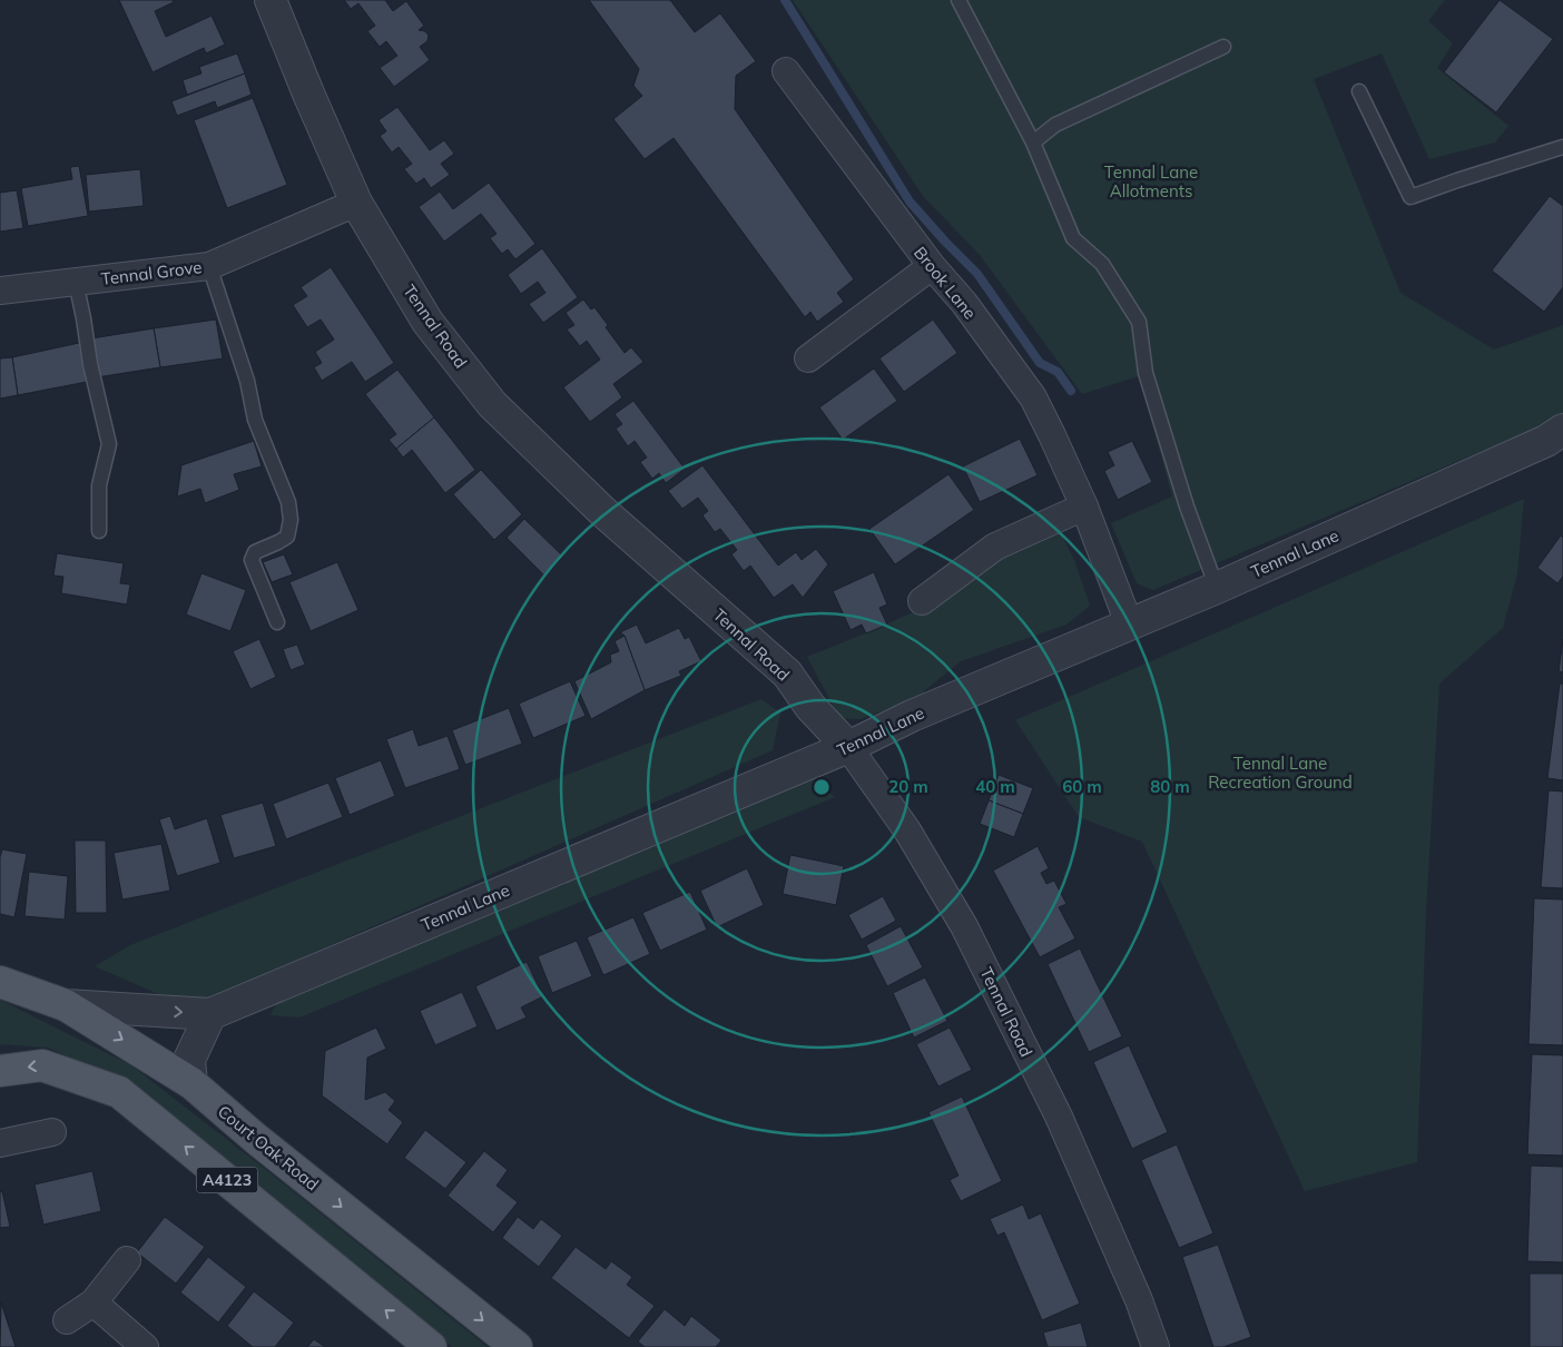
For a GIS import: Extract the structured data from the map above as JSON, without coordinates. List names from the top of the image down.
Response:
{
  "streets": {
    "main road": ["Court Oak Road", "A4123"],
    "street": [
      "Tennal Grove",
      "Brook Lane",
      "Tennal Road",
      "Tennal Lane"
    ]
  },
  "crossings": [
    ["Tennal Grove", "Tennal Road"],
    ["Brook Lane", "Tennal Lane"],
    ["Tennal Road", "Tennal Lane"],
    ["Tennal Lane", "Court Oak Road"]
  ],
  "parks": ["Tennal Lane Allotments", "Tennal Lane Recreation Ground"],
  "rings": [
    "20 m",
    "40 m",
    "60 m",
    "80 m"
  ]
}
